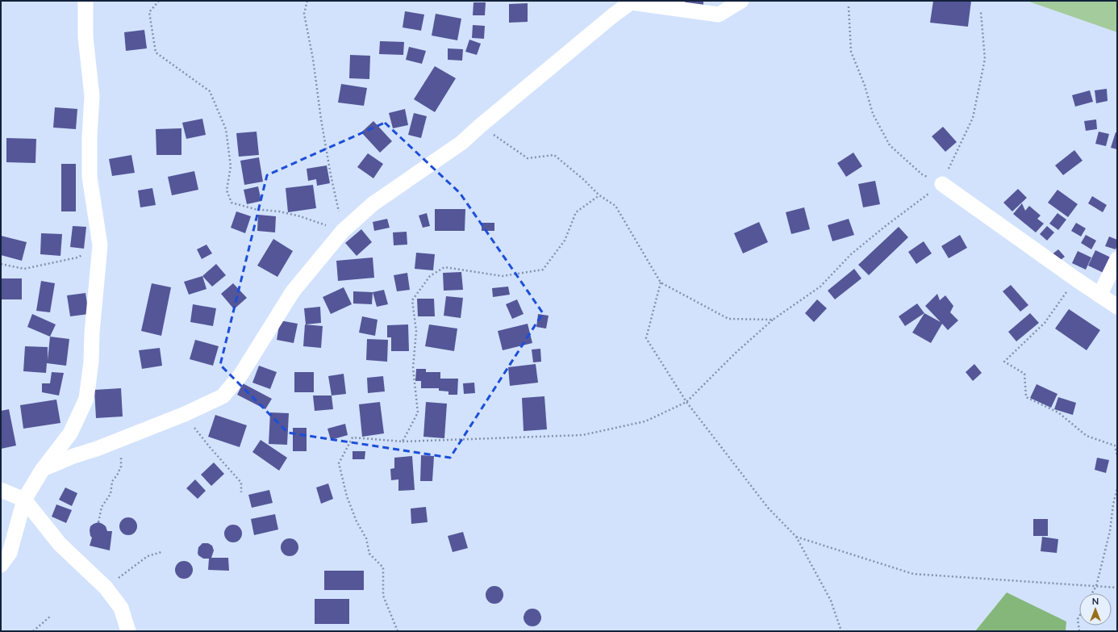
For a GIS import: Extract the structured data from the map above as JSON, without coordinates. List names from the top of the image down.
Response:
{
  "north": "top"
}
